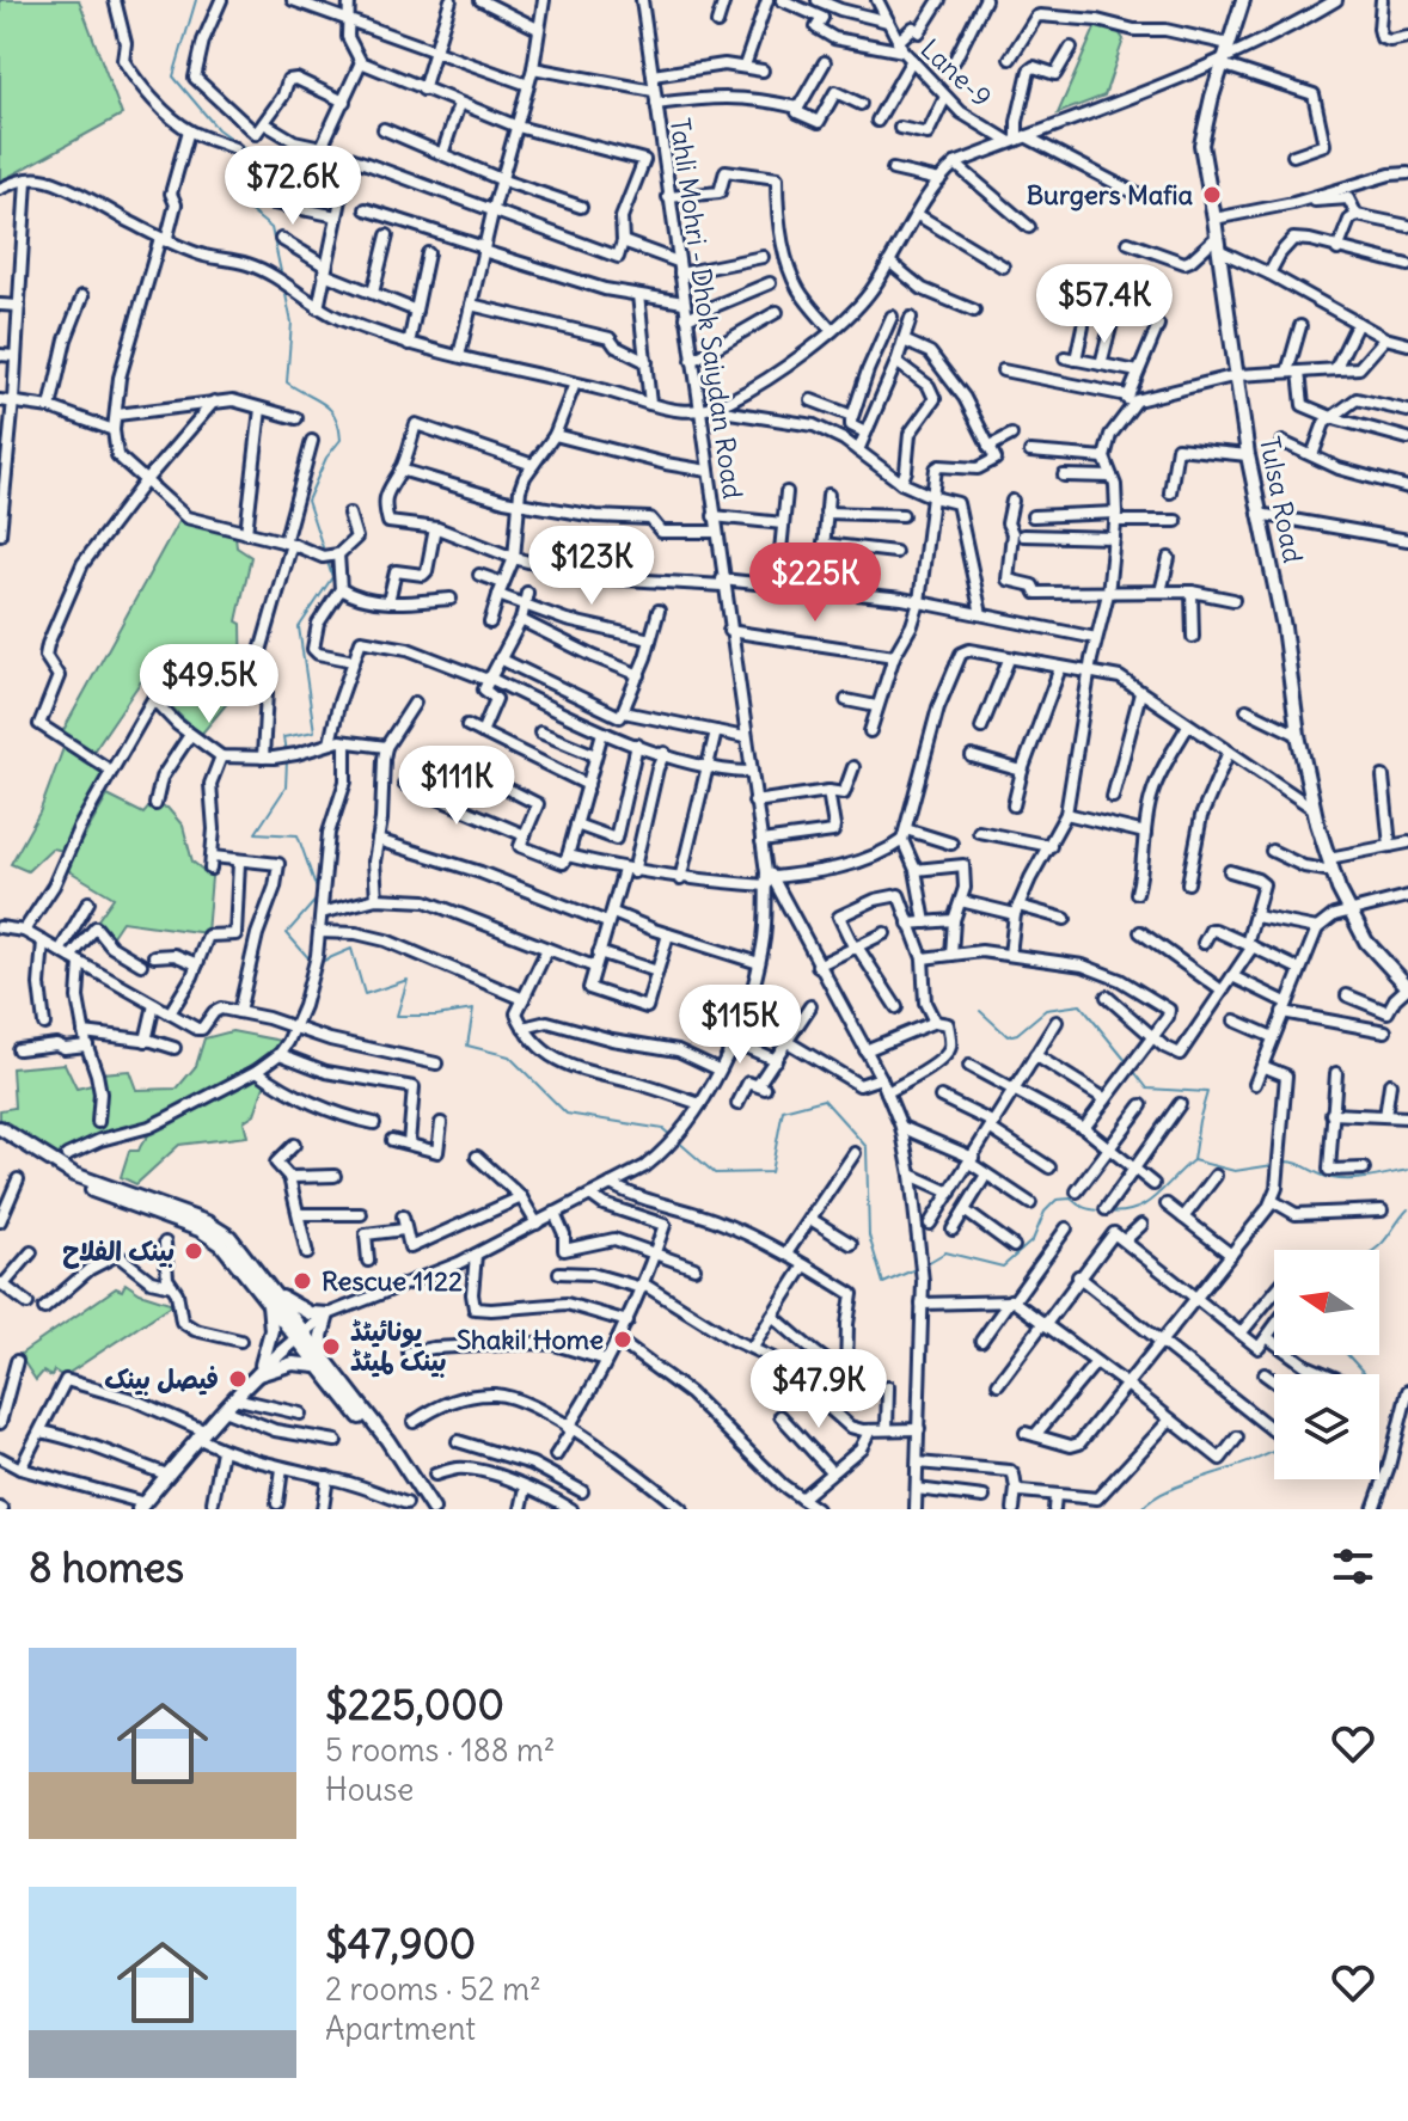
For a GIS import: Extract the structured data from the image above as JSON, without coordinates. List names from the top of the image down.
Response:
{
  "streets": {
    "main road": ["Tulsa Road"],
    "street": ["Lane-9", "Tahli Mohri - Dhok Saiydan Road"]
  },
  "places": [
    "Burgers Mafia",
    "بینک الفلاح",
    "Rescue 1122",
    "Shakil Home",
    "یونائیٹڈ بینک لمیٹڈ",
    "فیصل بینک"
  ],
  "north": "left",
  "page": {
    "price": [
      "$72.6K",
      "$57.4K",
      "$123K",
      "$225K",
      "$49.5K",
      "$111K",
      "$115K",
      "$47.9K"
    ],
    "heading": "8 homes",
    "list": [
      {
        "name": "$225,000",
        "note": "5 rooms · 188 m² · House"
      },
      {
        "name": "$47,900",
        "note": "2 rooms · 52 m² · Apartment"
      }
    ]
  }
}
